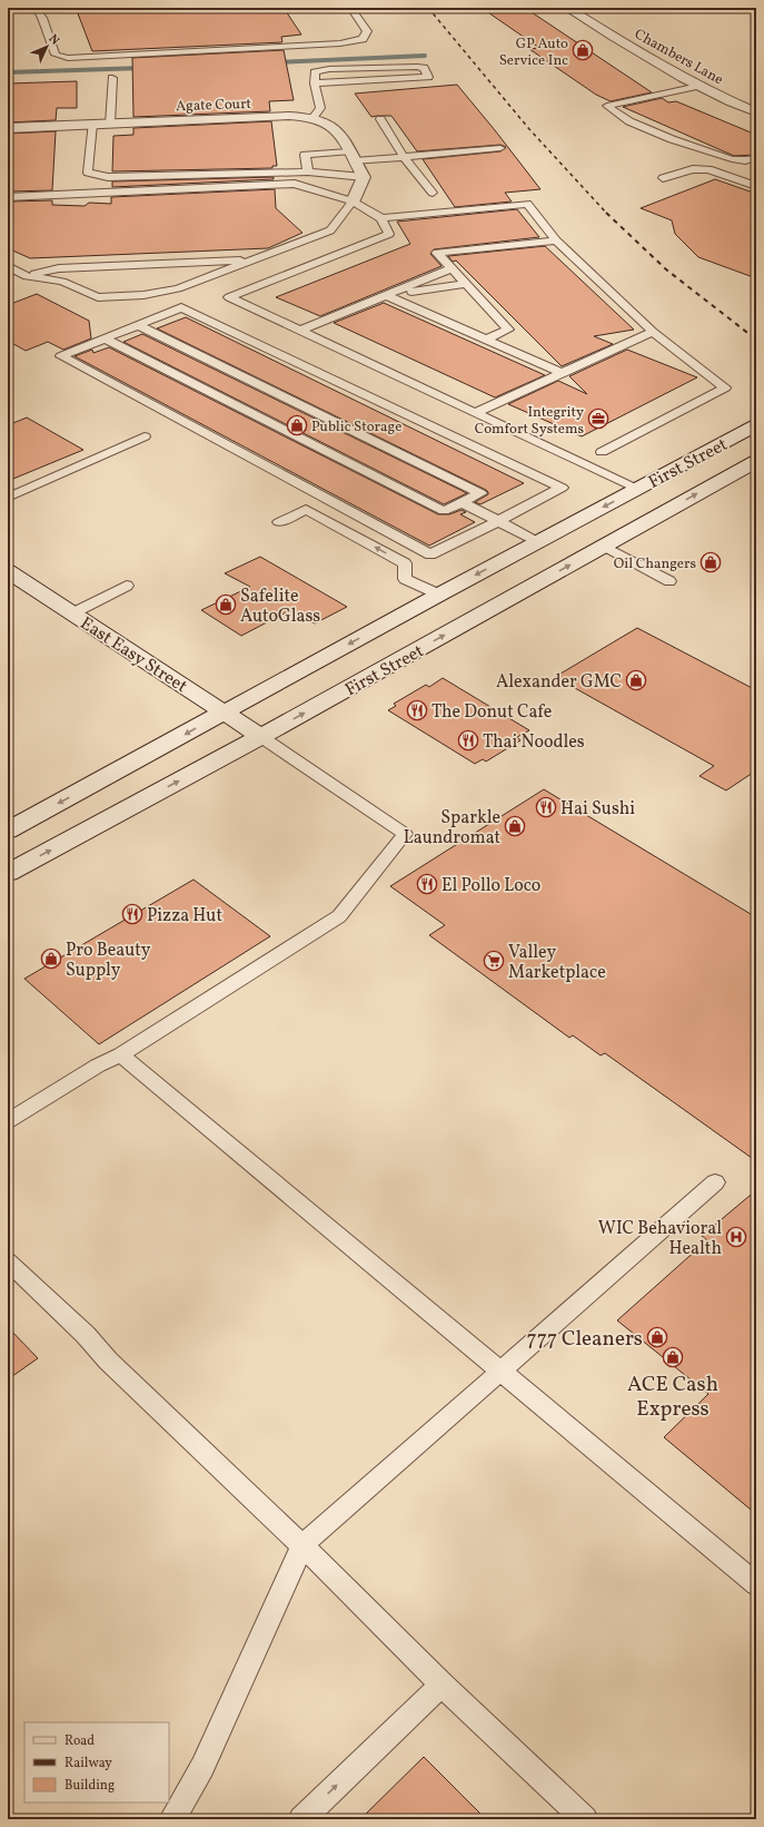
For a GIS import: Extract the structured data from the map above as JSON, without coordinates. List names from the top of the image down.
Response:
{
  "streets": {
    "main road": [
      "Chambers Lane",
      "Agate Court",
      "First Street",
      "East Easy Street"
    ]
  },
  "crossings": [
    ["First Street", "East Easy Street"]
  ],
  "places": {
    "shop": [
      "GP Auto Service Inc",
      "Public Storage",
      "Oil Changers",
      "Safelite AutoGlass",
      "Alexander GMC",
      "Sparkle Laundromat",
      "Pro Beauty Supply",
      "777 Cleaners",
      "ACE Cash Express"
    ],
    "office": ["Integrity Comfort Systems"],
    "restaurant": [
      "The Donut Cafe",
      "Thai Noodles",
      "Hai Sushi",
      "El Pollo Loco",
      "Pizza Hut"
    ],
    "supermarket": ["Valley Marketplace"],
    "hospital": ["WIC Behavioral Health"]
  },
  "legend": ["Road", "Railway", "Building"],
  "north": "top right"
}
